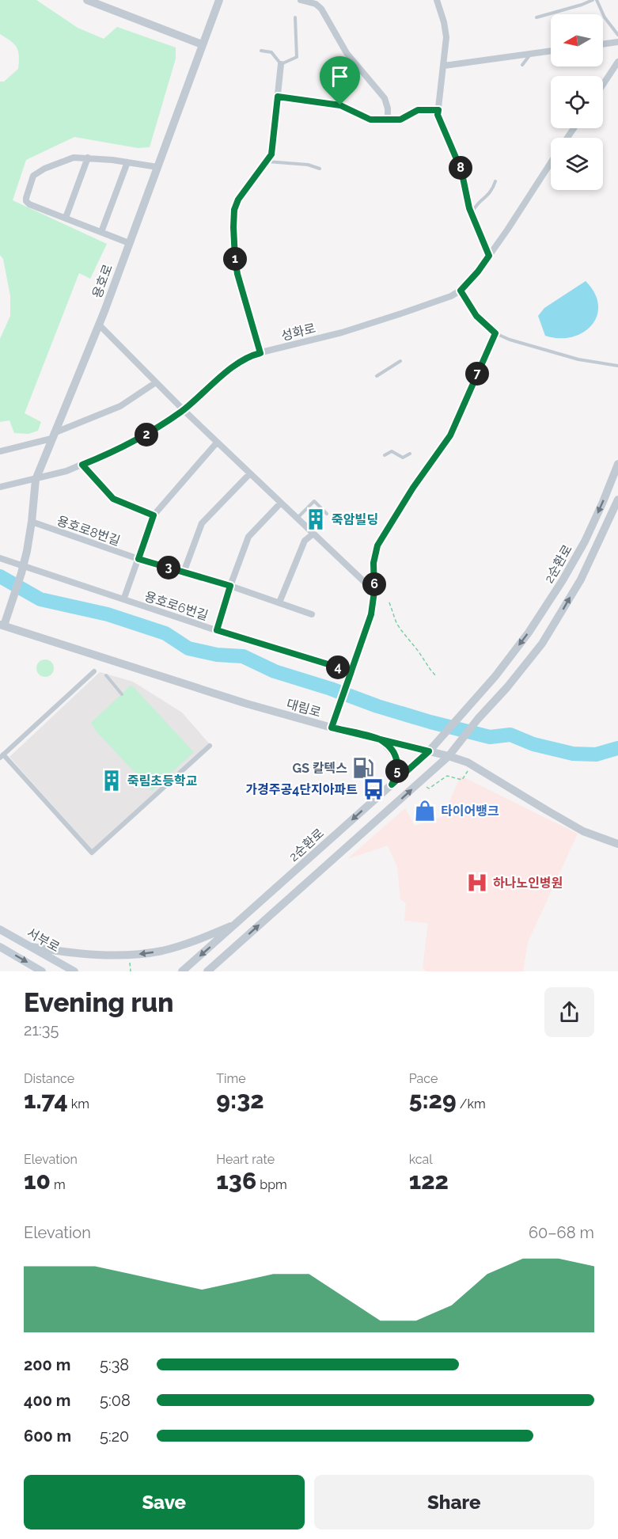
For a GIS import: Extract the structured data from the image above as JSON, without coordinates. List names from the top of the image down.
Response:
{
  "streets": {
    "main road": ["서부로"],
    "street": [
      "용호로",
      "성화로",
      "용호로8번길",
      "2순환로",
      "용호로6번길",
      "대림로"
    ]
  },
  "crossings": [
    ["용호로", "성화로"],
    ["용호로", "용호로8번길"],
    ["용호로", "용호로6번길"],
    ["용호로", "대림로"],
    ["2순환로", "대림로"]
  ],
  "places": {
    "building": ["죽암빌딩", "죽림초등학교"],
    "fuel station": ["GS 칼텍스"],
    "bus stop": ["가경주공4단지아파트"],
    "shop": ["타이어뱅크"],
    "hospital": ["하나노인병원"]
  },
  "north": "left",
  "page": {
    "pins": [
      "8",
      "1",
      "7",
      "2",
      "3",
      "6",
      "4",
      "5"
    ],
    "heading": ["Evening run", "21:35"],
    "stats": [
      ["Distance", "1.74 km"],
      ["Time", "9:32"],
      ["Pace", "5:29 /km"],
      ["Elevation", "10 m"],
      ["Heart rate", "136 bpm"],
      ["kcal", "122"]
    ],
    "chart": ["Elevation", "60–68 m"],
    "list": [
      {
        "name": "200 m",
        "note": "5:38"
      },
      {
        "name": "400 m",
        "note": "5:08"
      },
      {
        "name": "600 m",
        "note": "5:20"
      }
    ],
    "buttons": ["Save", "Share"]
  }
}
